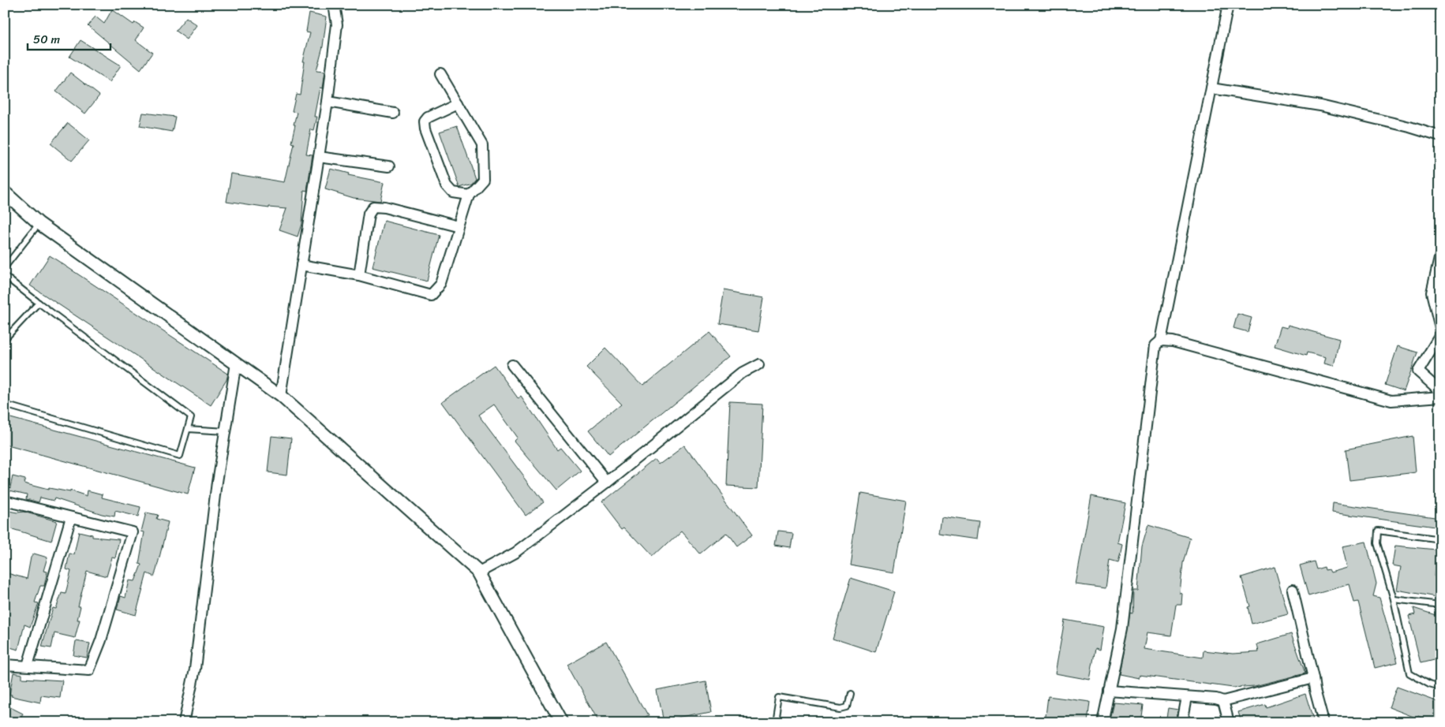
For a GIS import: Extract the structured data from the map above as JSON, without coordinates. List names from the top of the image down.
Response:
{
  "scale_bar": "50 m"
}
